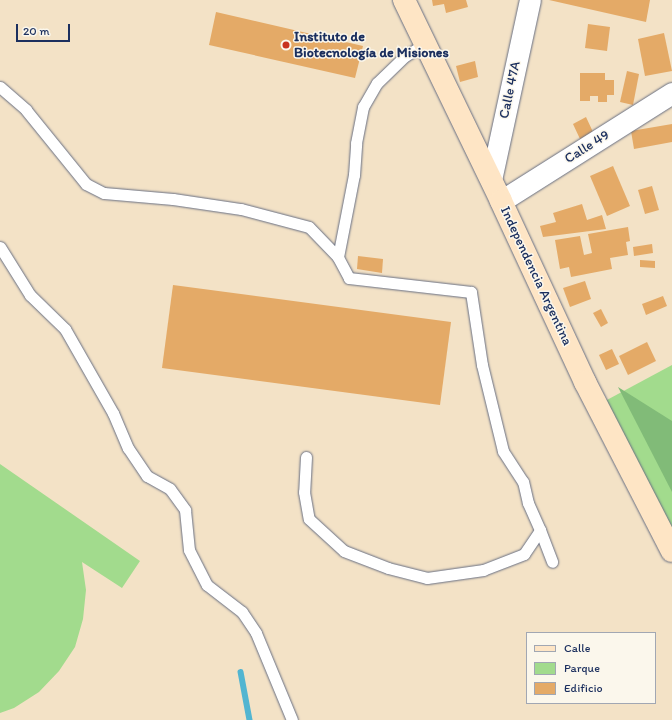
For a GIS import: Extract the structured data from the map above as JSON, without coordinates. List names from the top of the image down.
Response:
{
  "streets": {
    "main road": ["Independencia Argentina"],
    "street": ["Calle 47A", "Calle 49"]
  },
  "crossings": [
    ["Calle 47A", "Independencia Argentina"],
    ["Calle 49", "Independencia Argentina"]
  ],
  "places": ["Instituto de Biotecnología de Misiones"],
  "legend": ["Calle", "Parque", "Edificio"],
  "scale_bar": "20 m"
}
